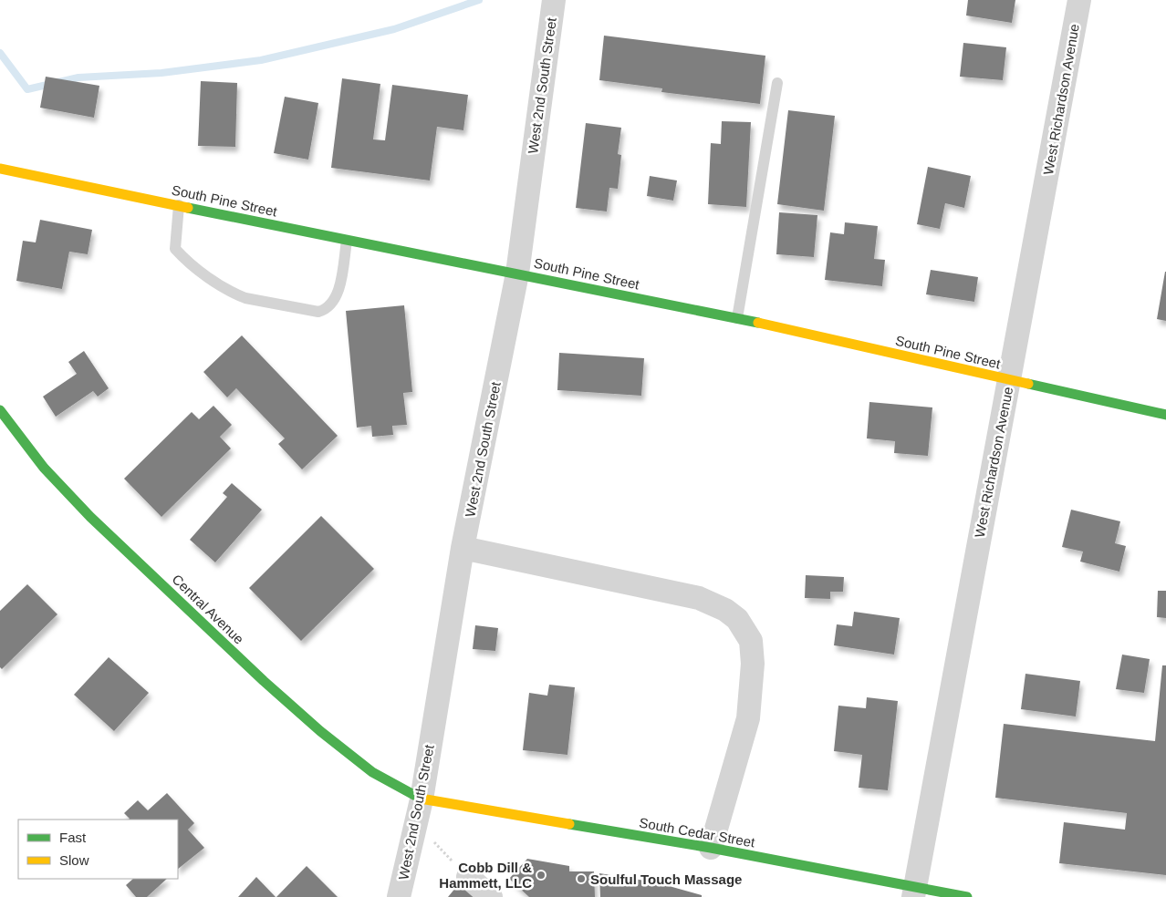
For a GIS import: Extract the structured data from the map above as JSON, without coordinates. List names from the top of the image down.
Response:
{
  "streets": {
    "street": [
      "West 2nd South Street",
      "West Richardson Avenue",
      "South Pine Street",
      "Central Avenue",
      "South Cedar Street"
    ]
  },
  "crossings": [
    ["West 2nd South Street", "South Pine Street"],
    ["West 2nd South Street", "Central Avenue"],
    ["West 2nd South Street", "South Cedar Street"],
    ["West Richardson Avenue", "South Pine Street"],
    ["West Richardson Avenue", "South Cedar Street"],
    ["Central Avenue", "South Cedar Street"]
  ],
  "places": ["Cobb Dill & Hammett, LLC", "Soulful Touch Massage"],
  "legend": ["Fast", "Slow"]
}
